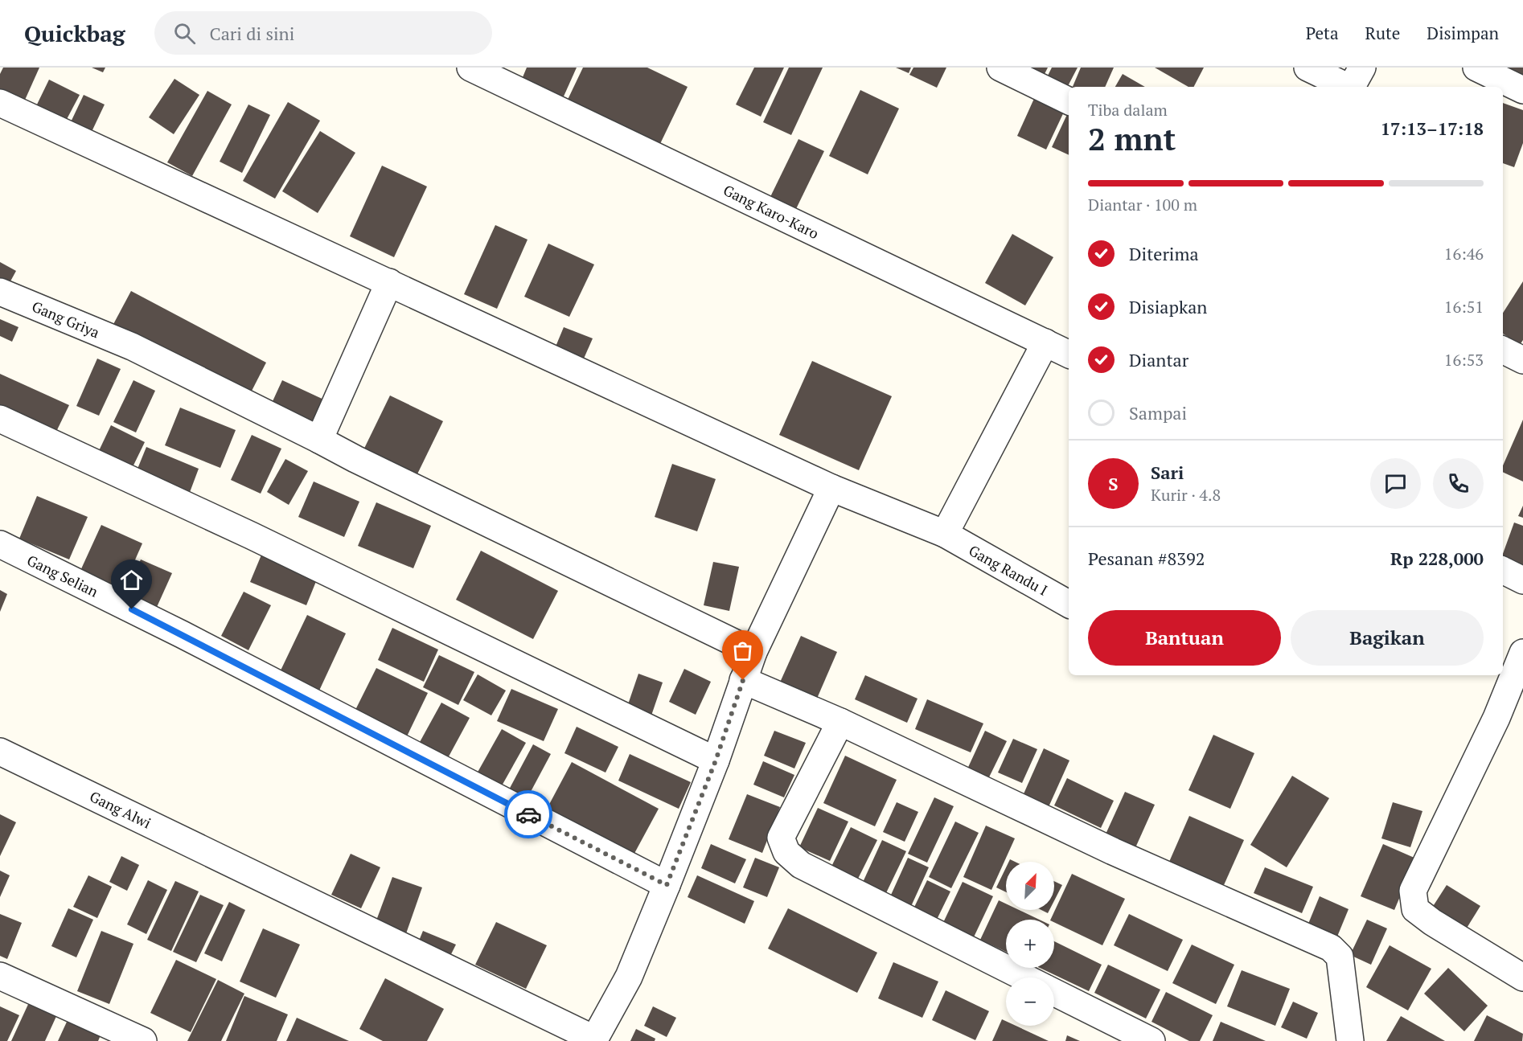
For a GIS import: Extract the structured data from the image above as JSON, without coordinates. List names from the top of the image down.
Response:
{
  "streets": {
    "street": [
      "Gang Karo-Karo",
      "Gang Griya",
      "Gang Randu I",
      "Gang Selian",
      "Gang Alwi"
    ]
  },
  "north": "top right",
  "page": {
    "header": "Quickbag",
    "search": "Cari di sini",
    "nav": ["Peta", "Rute", "Disimpan"],
    "heading": ["2 mnt", "Tiba dalam", "17:13–17:18"],
    "panel": [
      "Sari",
      "Kurir · 4.8",
      "Pesanan #8392",
      "Rp 228,000"
    ],
    "bar": "Diantar · 100 m",
    "list": [
      ["Diterima", "16:46"],
      ["Disiapkan", "16:51"],
      ["Diantar", "16:53"],
      "Sampai"
    ],
    "round": "S",
    "buttons": ["Bantuan", "Bagikan"],
    "map_buttons": ["+", "−"]
  }
}
